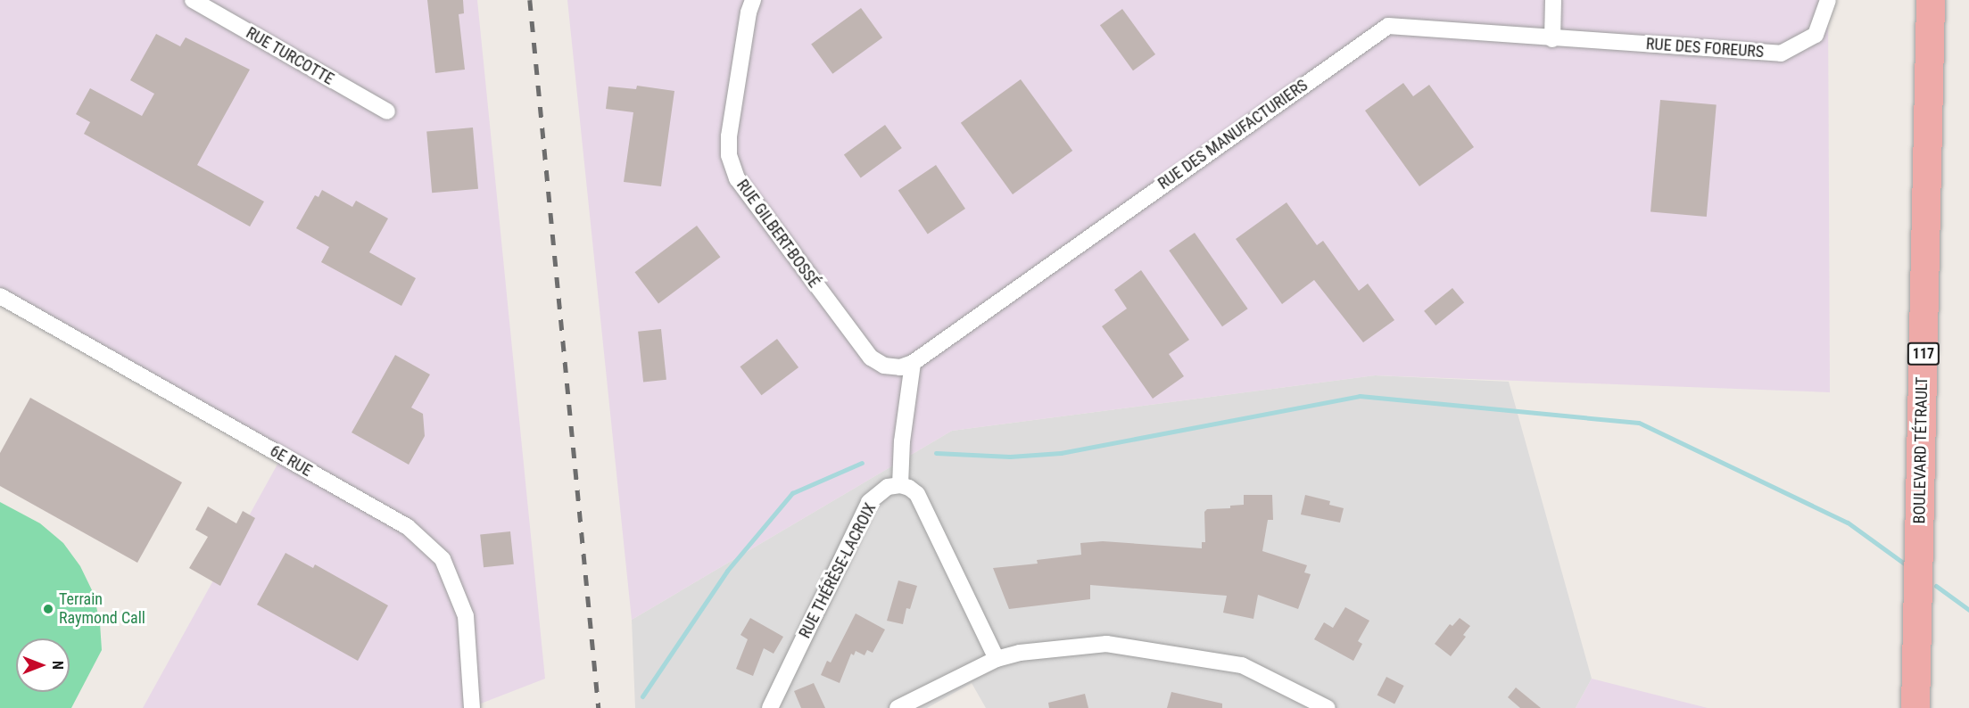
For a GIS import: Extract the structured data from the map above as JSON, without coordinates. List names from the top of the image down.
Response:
{
  "streets": {
    "highway": ["117", "BOULEVARD TÉTRAULT"],
    "street": [
      "RUE DES FOREURS",
      "RUE TURCOTTE",
      "RUE DES MANUFACTURIERS",
      "RUE GILBERT-BOSSÉ",
      "6E RUE",
      "RUE THÉRÈSE-LACROIX"
    ]
  },
  "crossings": [
    ["RUE DES FOREURS", "RUE DES MANUFACTURIERS"],
    ["RUE DES MANUFACTURIERS", "RUE GILBERT-BOSSÉ"]
  ],
  "places": ["Terrain Raymond Call"],
  "north": "right"
}
